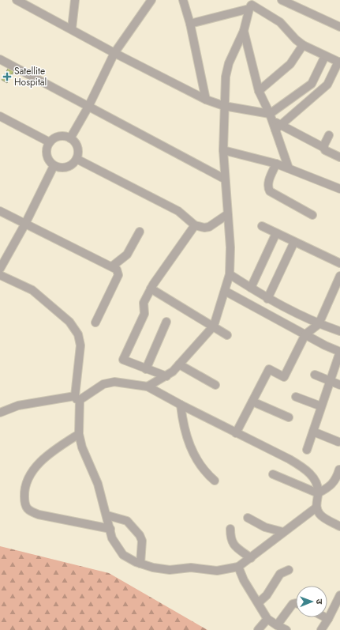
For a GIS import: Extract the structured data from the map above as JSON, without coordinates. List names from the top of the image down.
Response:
{
  "places": {
    "health": ["Satellite Hospital"]
  },
  "north": "right"
}
